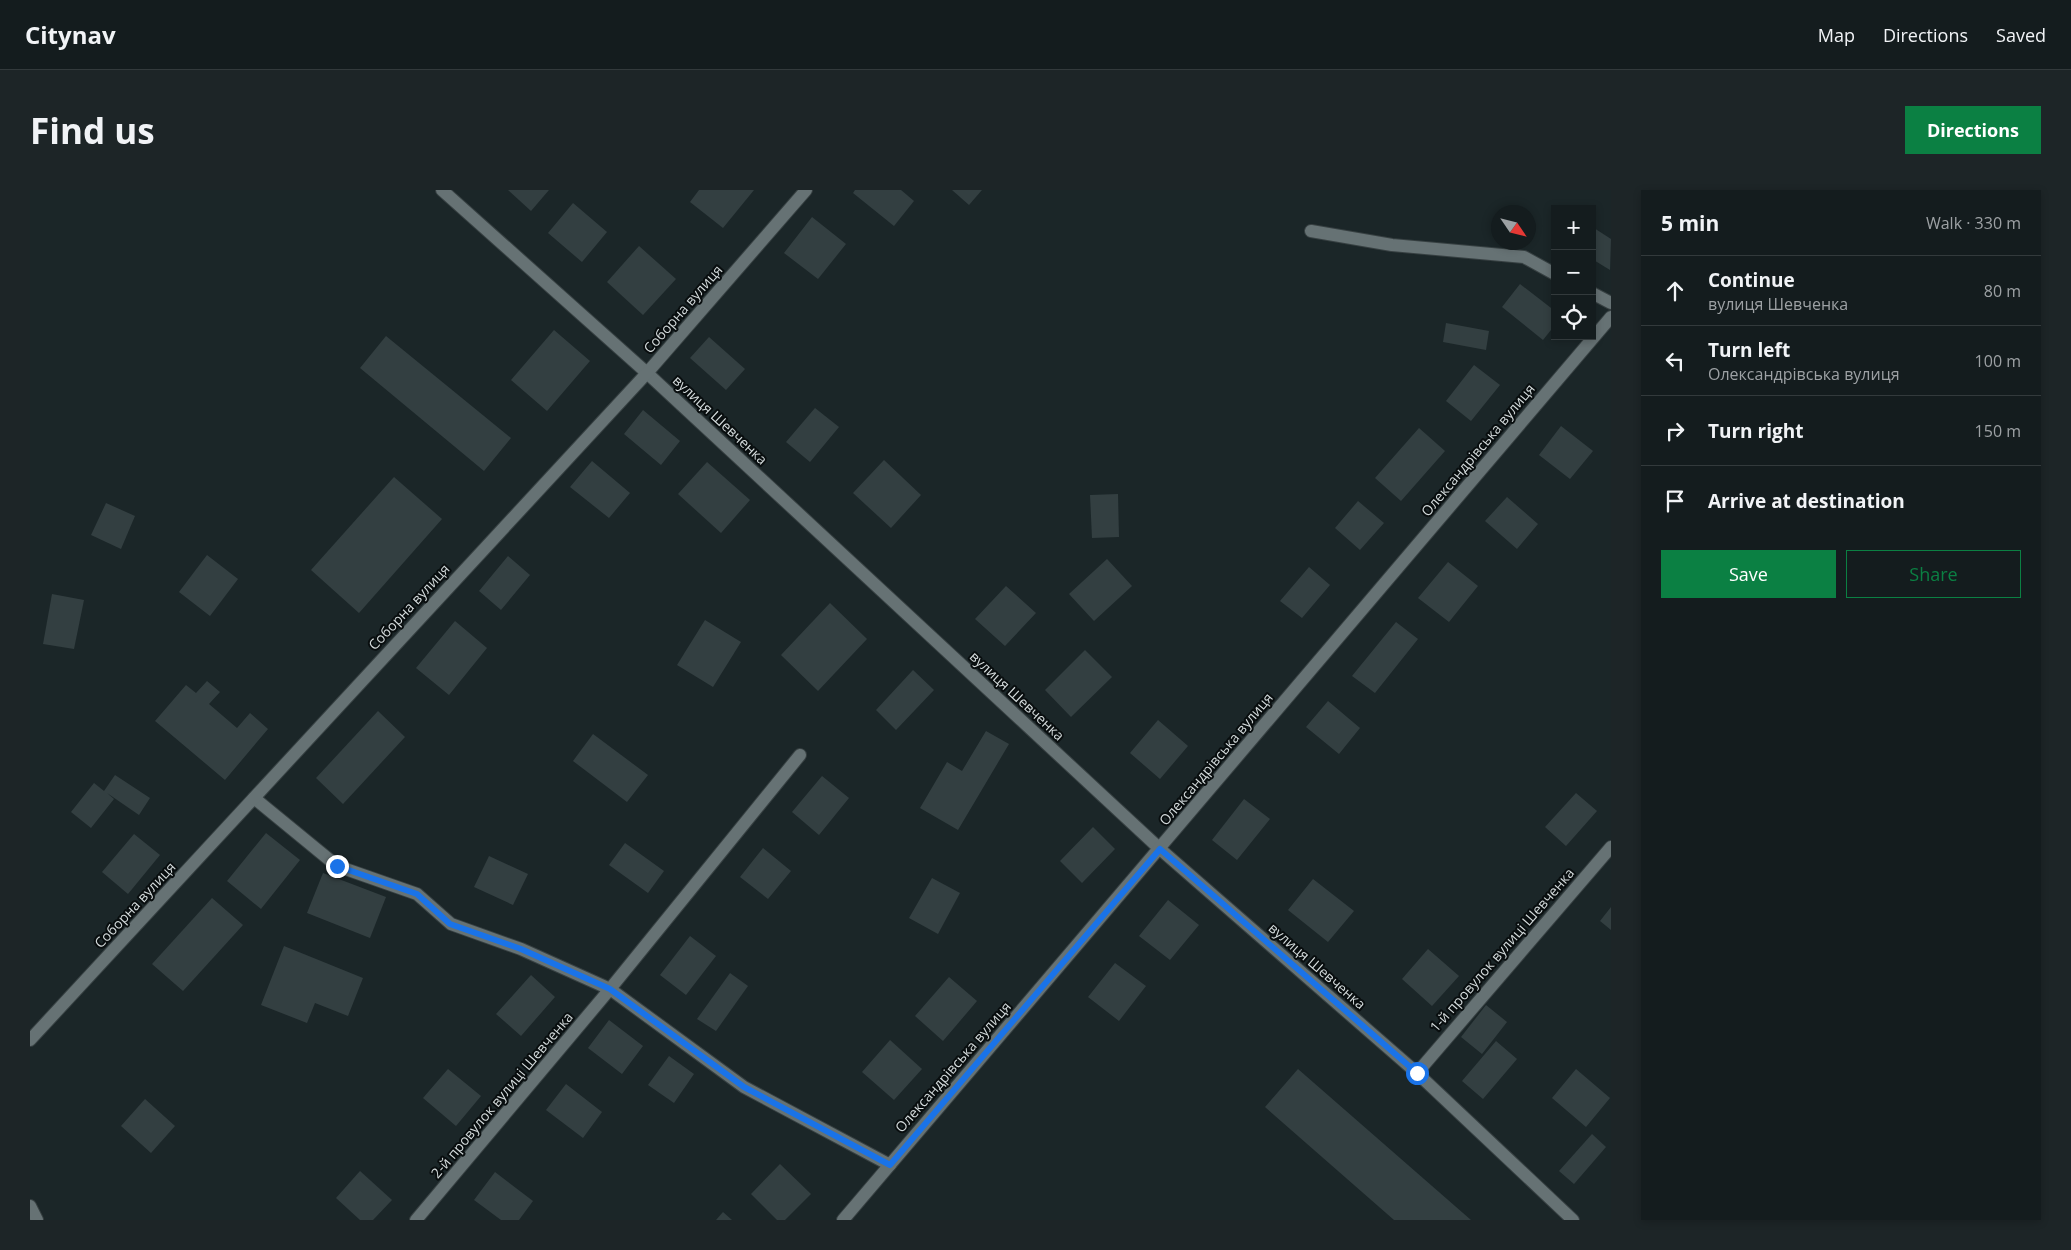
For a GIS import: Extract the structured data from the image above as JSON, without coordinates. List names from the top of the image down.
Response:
{
  "streets": {
    "street": [
      "Соборна вулиця",
      "вулиця Шевченка",
      "Олександрівська вулиця",
      "1-й провулок вулиці Шевченка",
      "2-й провулок вулиці Шевченка"
    ]
  },
  "crossings": [
    ["Соборна вулиця", "вулиця Шевченка"],
    ["вулиця Шевченка", "Олександрівська вулиця"],
    ["вулиця Шевченка", "1-й провулок вулиці Шевченка"]
  ],
  "north": "bottom right",
  "page": {
    "header": "Citynav",
    "nav": ["Map", "Directions", "Saved"],
    "buttons": [
      "Directions",
      ["Save", "Share"]
    ],
    "title": "Find us",
    "heading": ["5 min", "Walk · 330 m"],
    "map_buttons": ["+", "−"],
    "list": [
      ["Continue", "вулиця Шевченка", "80 m"],
      ["Turn left", "Олександрівська вулиця", "100 m"],
      ["Turn right", "150 m"],
      "Arrive at destination"
    ]
  }
}
